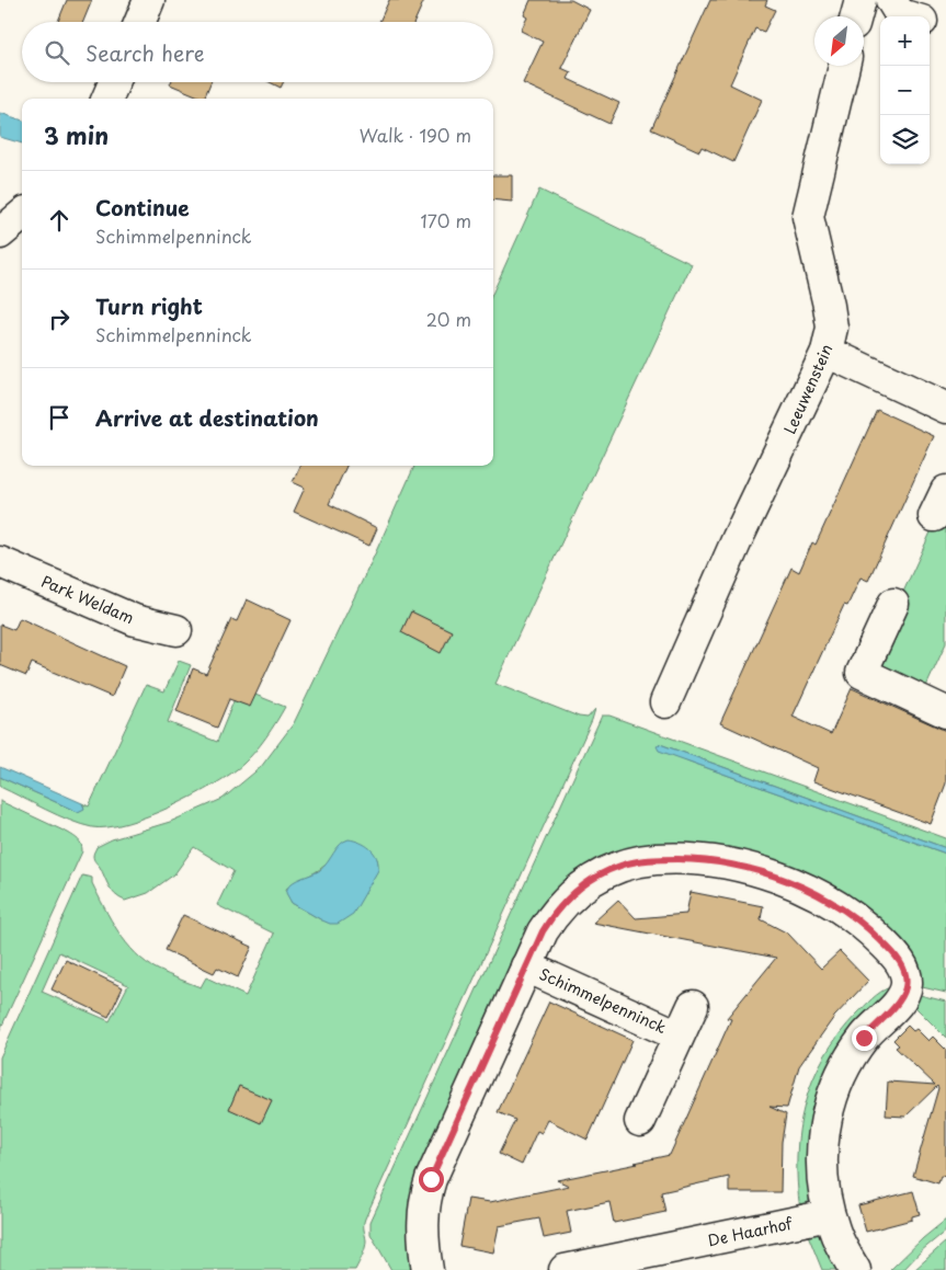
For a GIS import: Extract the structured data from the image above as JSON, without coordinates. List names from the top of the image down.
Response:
{
  "streets": {
    "street": [
      "Leeuwenstein",
      "Park Weldam",
      "Schimmelpenninck",
      "De Haarhof"
    ]
  },
  "crossings": [
    ["Schimmelpenninck", "De Haarhof"]
  ],
  "north": "bottom left",
  "page": {
    "map_buttons": ["+", "−"],
    "search": "Search here",
    "heading": ["3 min", "Walk · 190 m"],
    "list": [
      ["Continue", "Schimmelpenninck", "170 m"],
      ["Turn right", "Schimmelpenninck", "20 m"],
      "Arrive at destination"
    ]
  }
}
